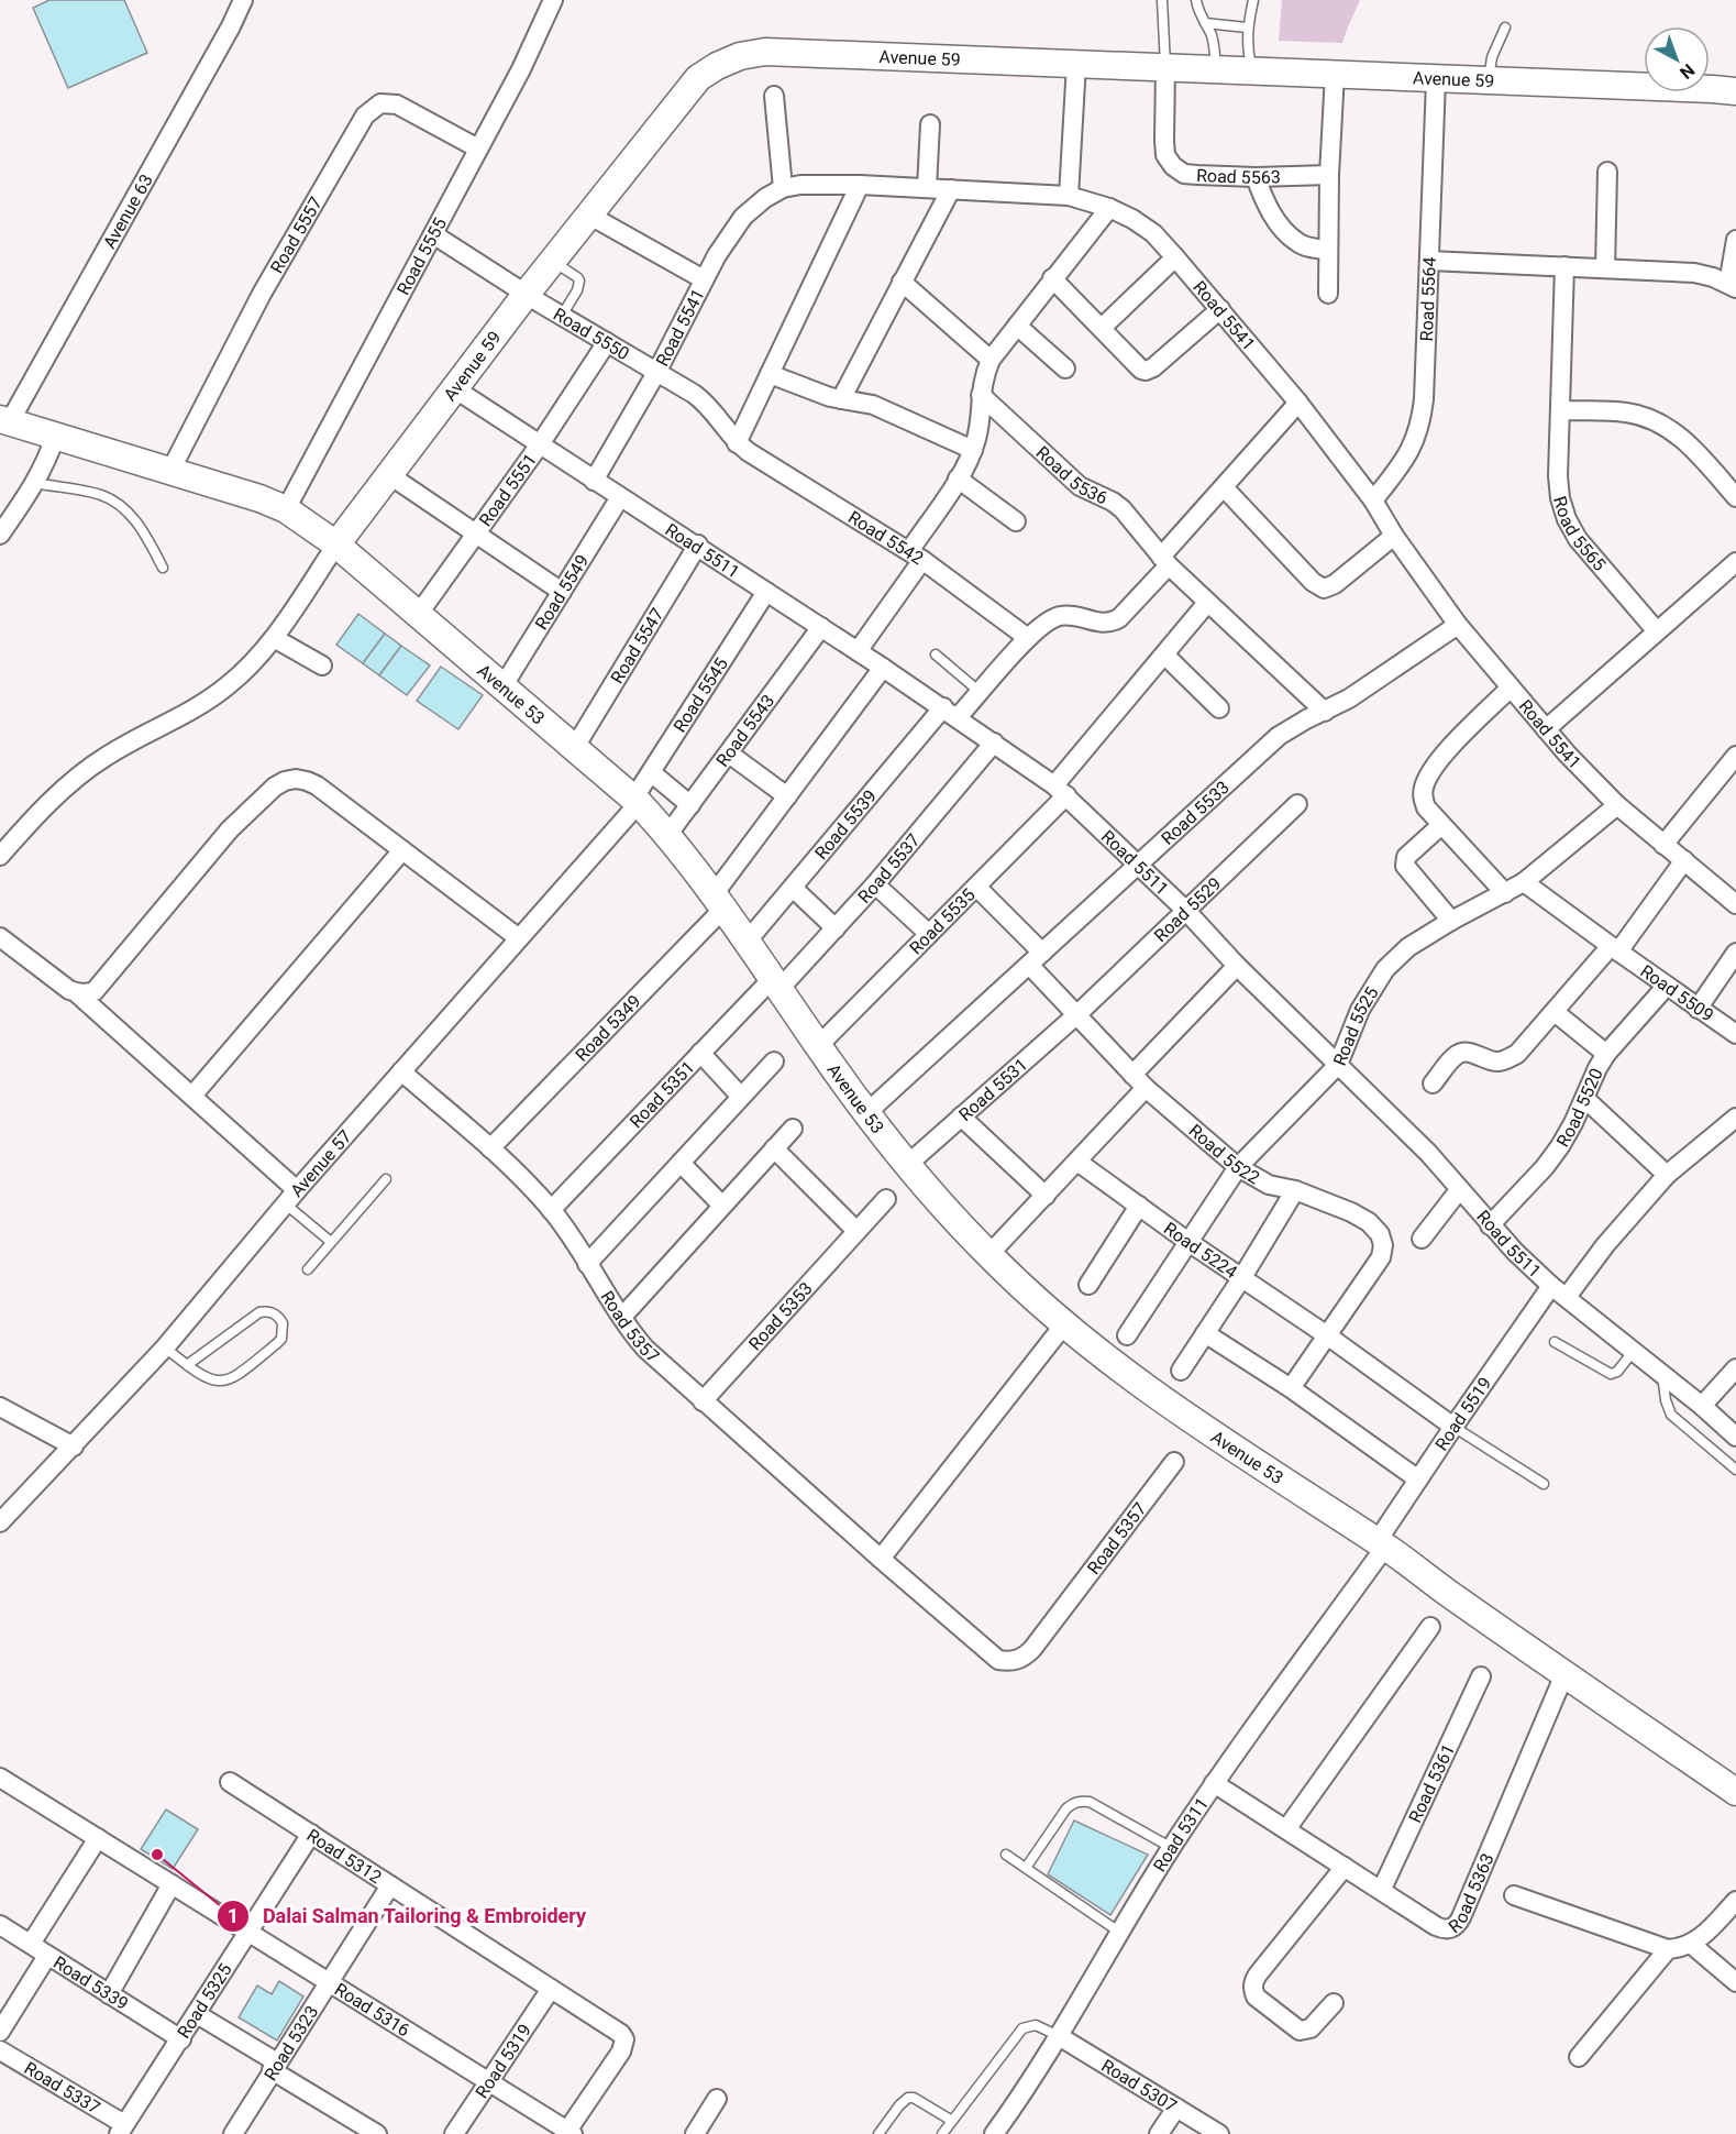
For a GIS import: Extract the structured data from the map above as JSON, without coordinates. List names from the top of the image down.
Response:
{
  "streets": {
    "street": [
      "Avenue 59",
      "Road 5563",
      "Avenue 63",
      "Road 5557",
      "Road 5555",
      "Road 5564",
      "Road 5541",
      "Road 5550",
      "Road 5536",
      "Road 5551",
      "Road 5565",
      "Road 5542",
      "Road 5511",
      "Road 5549",
      "Road 5547",
      "Avenue 53",
      "Road 5545",
      "Road 5543",
      "Road 5533",
      "Road 5539",
      "Road 5537",
      "Road 5529",
      "Road 5535",
      "Road 5509",
      "Road 5525",
      "Road 5349",
      "Road 5531",
      "Road 5351",
      "Road 5520",
      "Road 5522",
      "Avenue 57",
      "Road 5224",
      "Road 5353",
      "Road 5357",
      "Road 5519",
      "Road 5361",
      "Road 5311",
      "Road 5312",
      "Road 5363",
      "Road 5339",
      "Road 5325",
      "Road 5316",
      "Road 5323",
      "Road 5319",
      "Road 5307",
      "Road 5337"
    ]
  },
  "crossings": [
    ["Avenue 59", "Road 5563"],
    ["Avenue 59", "Road 5564"],
    ["Avenue 59", "Road 5550"],
    ["Avenue 59", "Road 5551"],
    ["Avenue 59", "Road 5511"],
    ["Avenue 59", "Avenue 53"],
    ["Avenue 63", "Avenue 53"],
    ["Road 5557", "Road 5555"],
    ["Road 5557", "Avenue 53"],
    ["Road 5555", "Road 5550"],
    ["Road 5555", "Avenue 53"],
    ["Road 5564", "Road 5541"],
    ["Road 5541", "Road 5550"],
    ["Road 5541", "Road 5511"],
    ["Road 5541", "Road 5533"],
    ["Road 5541", "Road 5525"],
    ["Road 5550", "Road 5551"],
    ["Road 5550", "Road 5542"],
    ["Road 5536", "Road 5533"],
    ["Road 5536", "Road 5535"],
    ["Road 5551", "Road 5511"],
    ["Road 5551", "Road 5549"],
    ["Road 5551", "Avenue 53"],
    ["Road 5511", "Road 5549"],
    ["Road 5511", "Road 5547"],
    ["Road 5511", "Road 5545"],
    ["Road 5511", "Road 5543"],
    ["Road 5511", "Road 5533"],
    ["Road 5511", "Road 5539"],
    ["Road 5511", "Road 5537"],
    ["Road 5511", "Road 5529"],
    ["Road 5511", "Road 5535"],
    ["Road 5511", "Road 5525"],
    ["Road 5511", "Road 5520"],
    ["Road 5511", "Road 5519"],
    ["Road 5549", "Avenue 53"],
    ["Road 5547", "Avenue 53"],
    ["Avenue 53", "Road 5545"],
    ["Avenue 53", "Road 5543"],
    ["Avenue 53", "Road 5533"],
    ["Avenue 53", "Road 5539"],
    ["Avenue 53", "Road 5537"],
    ["Avenue 53", "Road 5535"],
    ["Avenue 53", "Road 5349"],
    ["Avenue 53", "Road 5531"],
    ["Avenue 53", "Road 5351"],
    ["Avenue 53", "Avenue 57"],
    ["Avenue 53", "Road 5519"],
    ["Avenue 53", "Road 5311"],
    ["Avenue 53", "Road 5363"],
    ["Road 5545", "Avenue 57"],
    ["Road 5533", "Road 5522"],
    ["Road 5537", "Road 5351"],
    ["Road 5529", "Road 5531"],
    ["Road 5529", "Road 5522"],
    ["Road 5535", "Road 5522"],
    ["Road 5509", "Road 5525"],
    ["Road 5509", "Road 5520"],
    ["Road 5525", "Road 5522"],
    ["Road 5525", "Road 5224"],
    ["Road 5349", "Road 5357"],
    ["Road 5531", "Road 5522"],
    ["Road 5351", "Road 5357"],
    ["Road 5522", "Road 5224"],
    ["Avenue 57", "Road 5357"],
    ["Road 5224", "Road 5519"],
    ["Road 5353", "Road 5357"],
    ["Road 5519", "Road 5311"],
    ["Road 5361", "Road 5363"],
    ["Road 5311", "Road 5363"],
    ["Road 5311", "Road 5307"],
    ["Road 5312", "Road 5325"],
    ["Road 5312", "Road 5316"],
    ["Road 5312", "Road 5323"],
    ["Road 5312", "Road 5319"],
    ["Road 5339", "Road 5325"],
    ["Road 5325", "Road 5316"],
    ["Road 5325", "Road 5337"],
    ["Road 5316", "Road 5323"],
    ["Road 5316", "Road 5319"]
  ],
  "places": ["Dalai Salman Tailoring & Embroidery"],
  "north": "bottom right"
}
